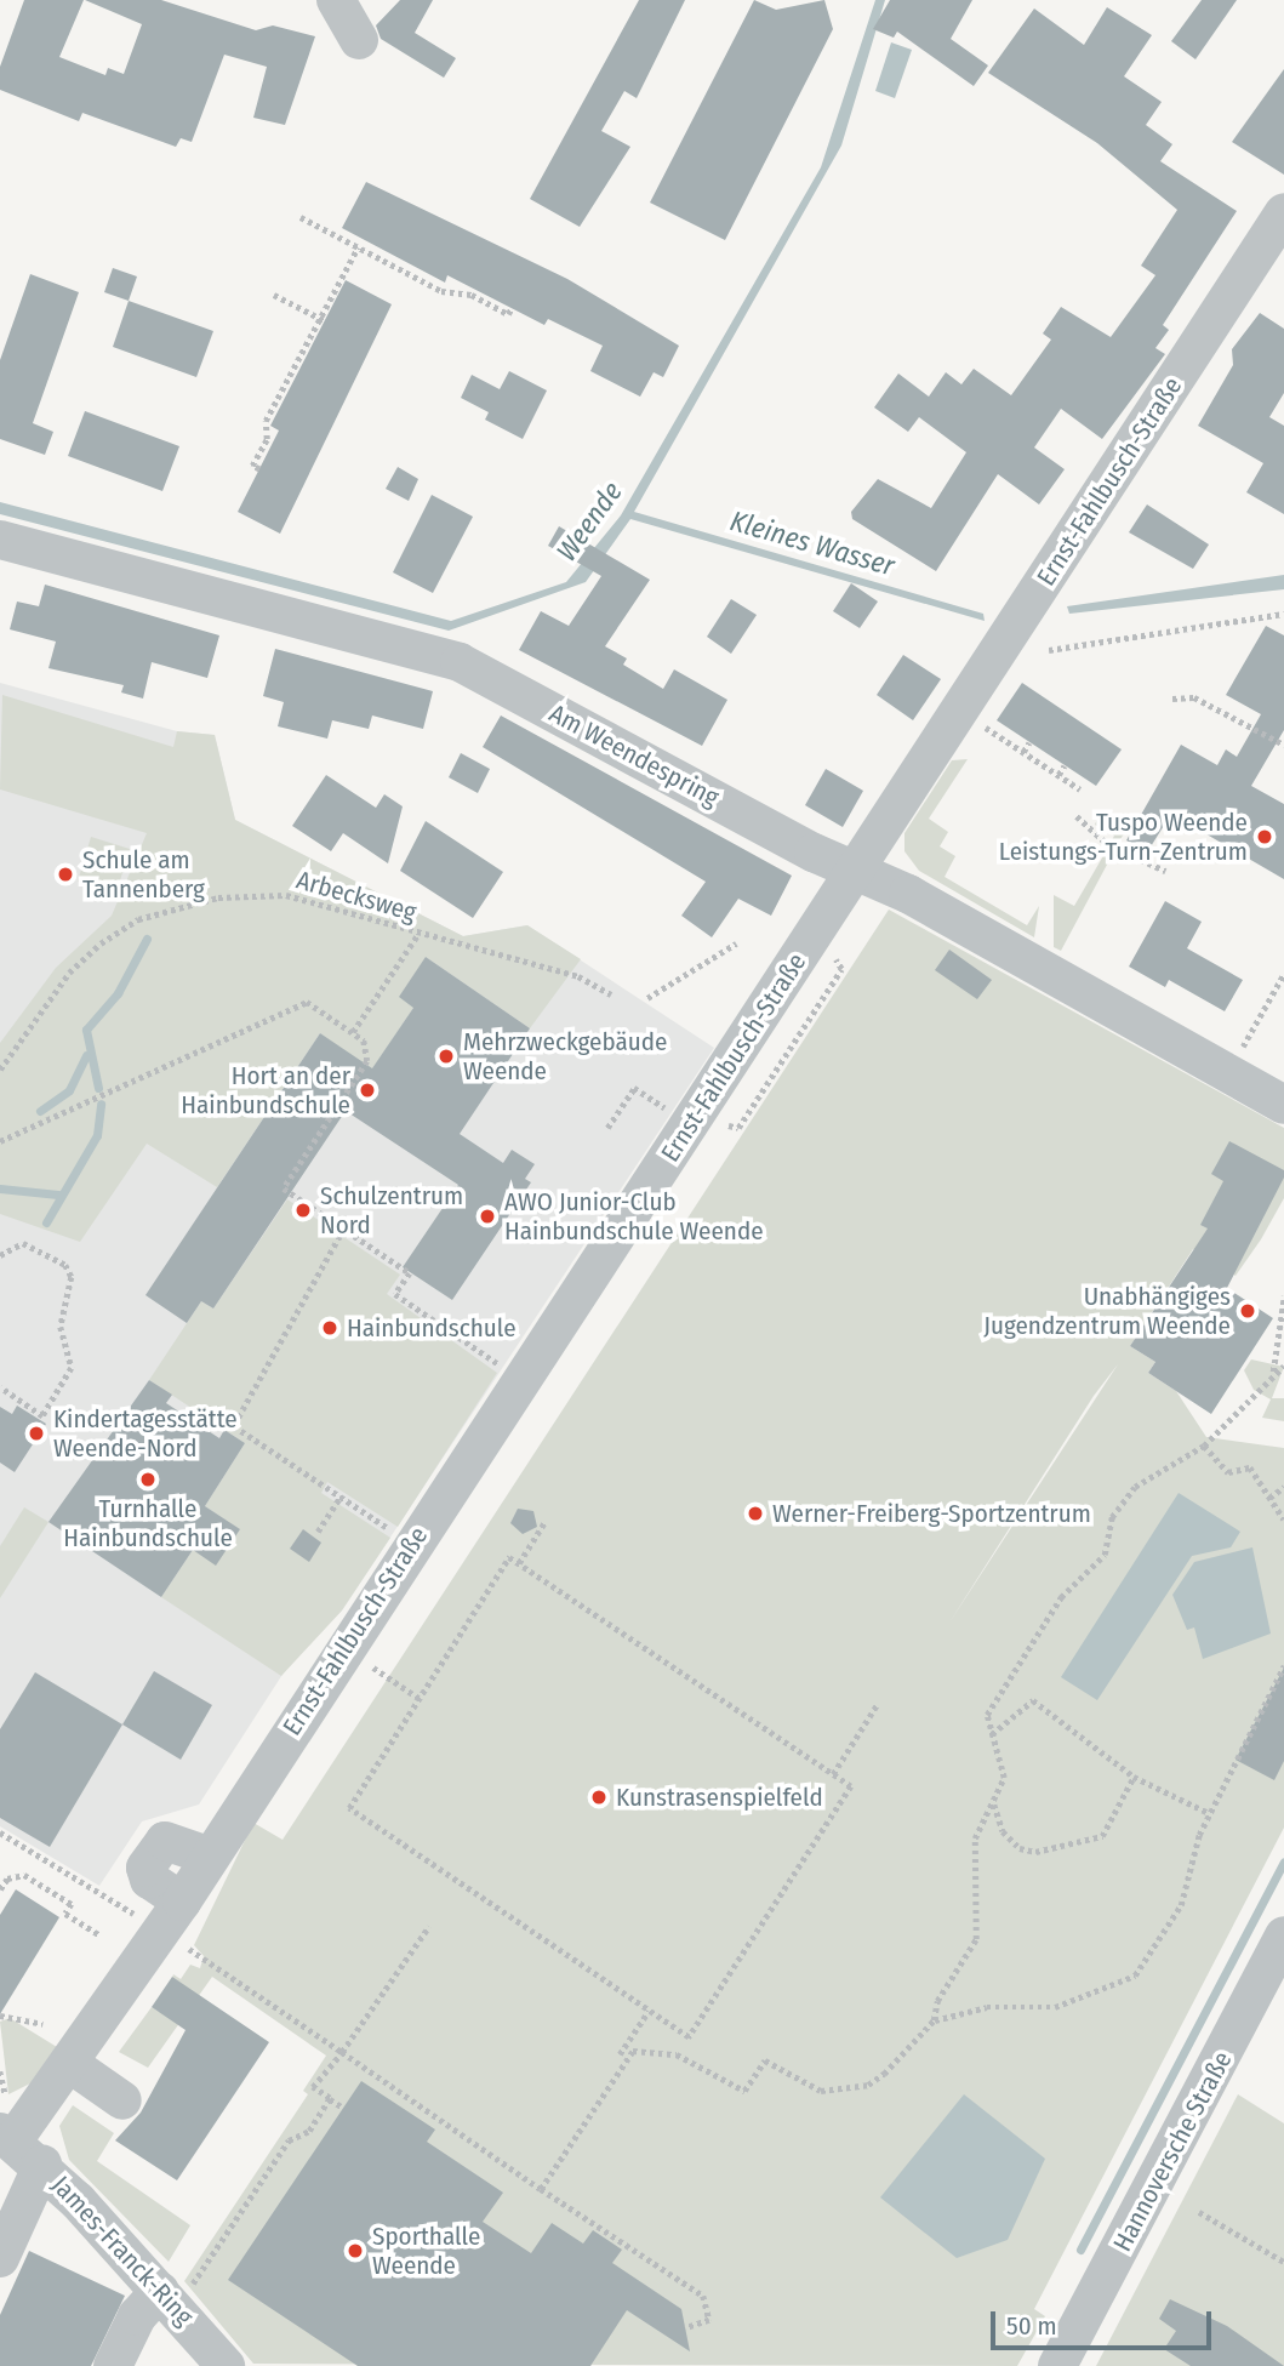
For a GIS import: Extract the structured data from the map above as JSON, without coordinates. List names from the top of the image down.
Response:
{
  "streets": {
    "street": [
      "Ernst-Fahlbusch-Straße",
      "Am Weendespring",
      "Hannoversche Straße",
      "James-Franck-Ring"
    ],
    "path": ["Arbecksweg"]
  },
  "crossings": [
    ["Ernst-Fahlbusch-Straße", "Am Weendespring"],
    ["Ernst-Fahlbusch-Straße", "James-Franck-Ring"]
  ],
  "water": ["Weende", "Kleines Wasser"],
  "places": [
    "Tuspo Weende Leistungs-Turn-Zentrum",
    "Schule am Tannenberg",
    "Mehrzweckgebäude Weende",
    "Hort an der Hainbundschule",
    "Schulzentrum Nord",
    "AWO Junior-Club Hainbundschule Weende",
    "Unabhängiges Jugendzentrum Weende",
    "Hainbundschule",
    "Kindertagesstätte Weende-Nord",
    "Turnhalle Hainbundschule",
    "Werner-Freiberg-Sportzentrum",
    "Kunstrasenspielfeld",
    "Sporthalle Weende"
  ],
  "scale_bar": "50 m"
}
